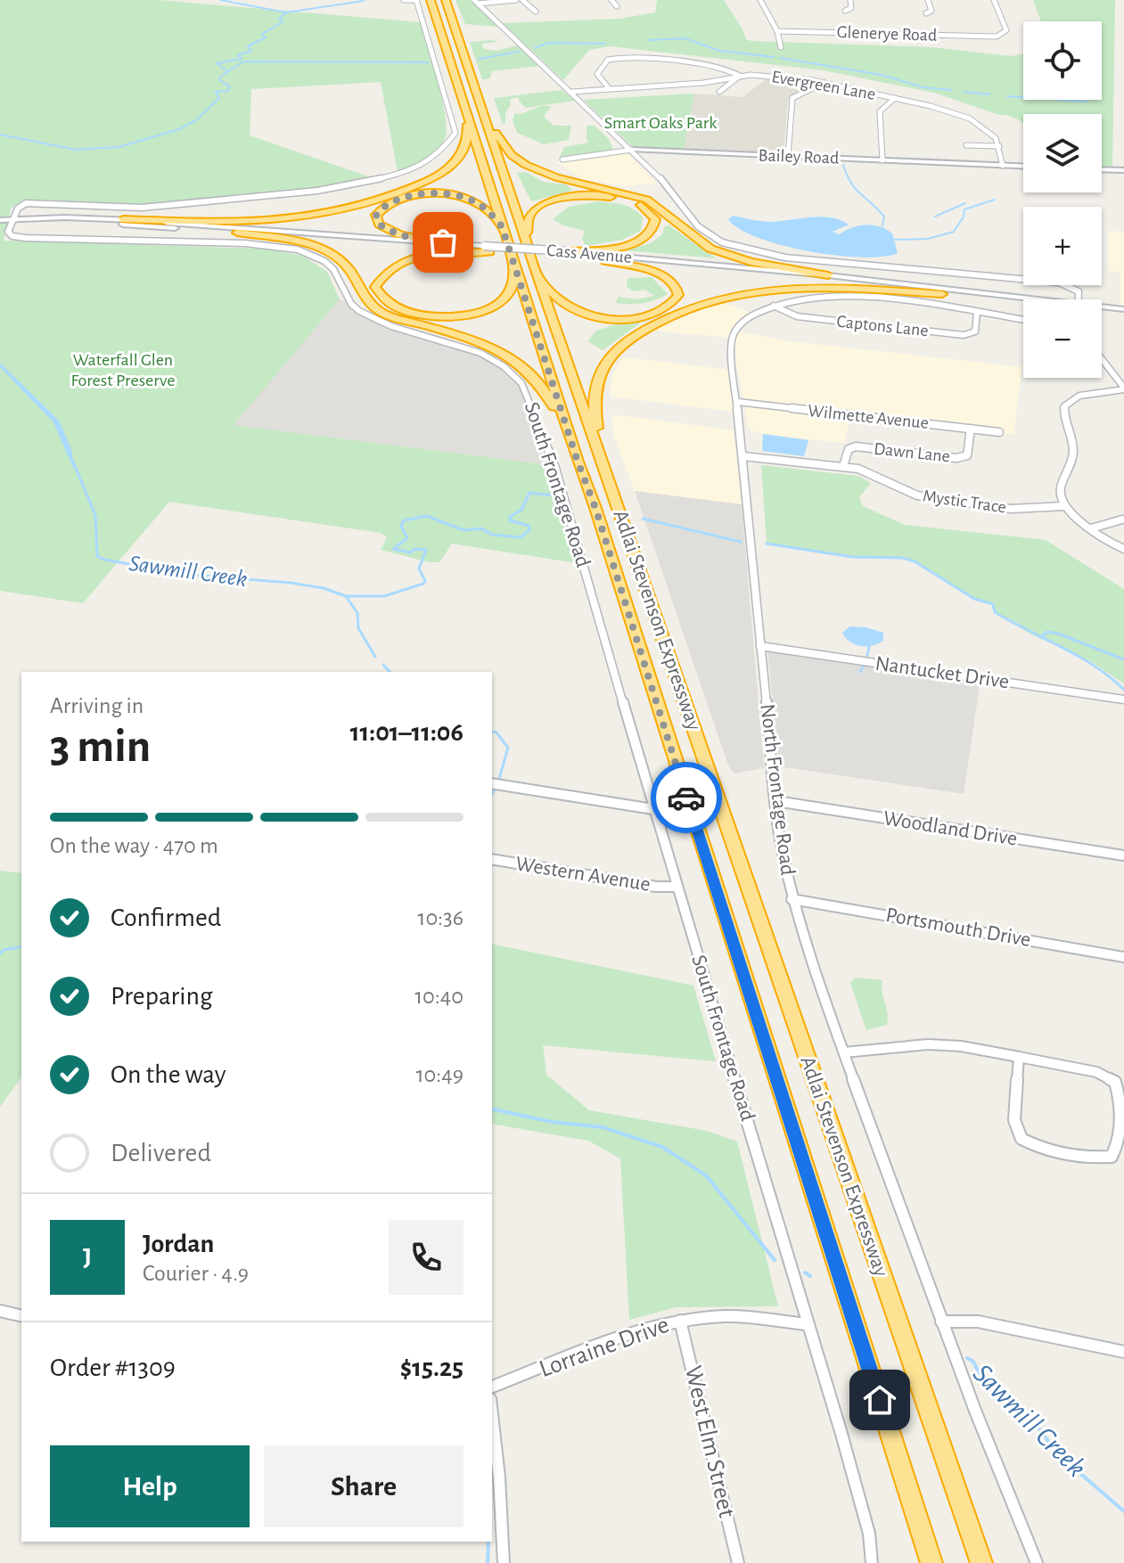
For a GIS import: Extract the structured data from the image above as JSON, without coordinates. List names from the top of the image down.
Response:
{
  "streets": {
    "highway": ["Adlai Stevenson Expressway"],
    "main road": ["Cass Avenue"],
    "street": [
      "Glenerye Road",
      "Evergreen Lane",
      "Bailey Road",
      "Captons Lane",
      "Wilmette Avenue",
      "Dawn Lane",
      "South Frontage Road",
      "Mystic Trace",
      "Nantucket Drive",
      "North Frontage Road",
      "Woodland Drive",
      "Western Avenue",
      "Portsmouth Drive",
      "Lorraine Drive",
      "West Elm Street"
    ]
  },
  "crossings": [
    ["Cass Avenue", "South Frontage Road"],
    ["Captons Lane", "North Frontage Road"],
    ["Wilmette Avenue", "Dawn Lane"],
    ["Wilmette Avenue", "North Frontage Road"],
    ["Dawn Lane", "Mystic Trace"],
    ["South Frontage Road", "Western Avenue"],
    ["South Frontage Road", "Lorraine Drive"],
    ["Mystic Trace", "North Frontage Road"],
    ["Nantucket Drive", "North Frontage Road"],
    ["North Frontage Road", "Woodland Drive"],
    ["North Frontage Road", "Portsmouth Drive"],
    ["Lorraine Drive", "West Elm Street"]
  ],
  "water": ["Sawmill Creek"],
  "parks": ["Smart Oaks Park", "Waterfall Glen Forest Preserve"],
  "page": {
    "map_buttons": ["+", "−"],
    "heading": ["3 min", "Arriving in", "11:01–11:06"],
    "panel": [
      "Jordan",
      "Courier · 4.9",
      "Order #1309",
      "$15.25"
    ],
    "bar": "On the way · 470 m",
    "list": [
      ["Confirmed", "10:36"],
      ["Preparing", "10:40"],
      ["On the way", "10:49"],
      "Delivered"
    ],
    "round": "J",
    "buttons": ["Help", "Share"]
  }
}
